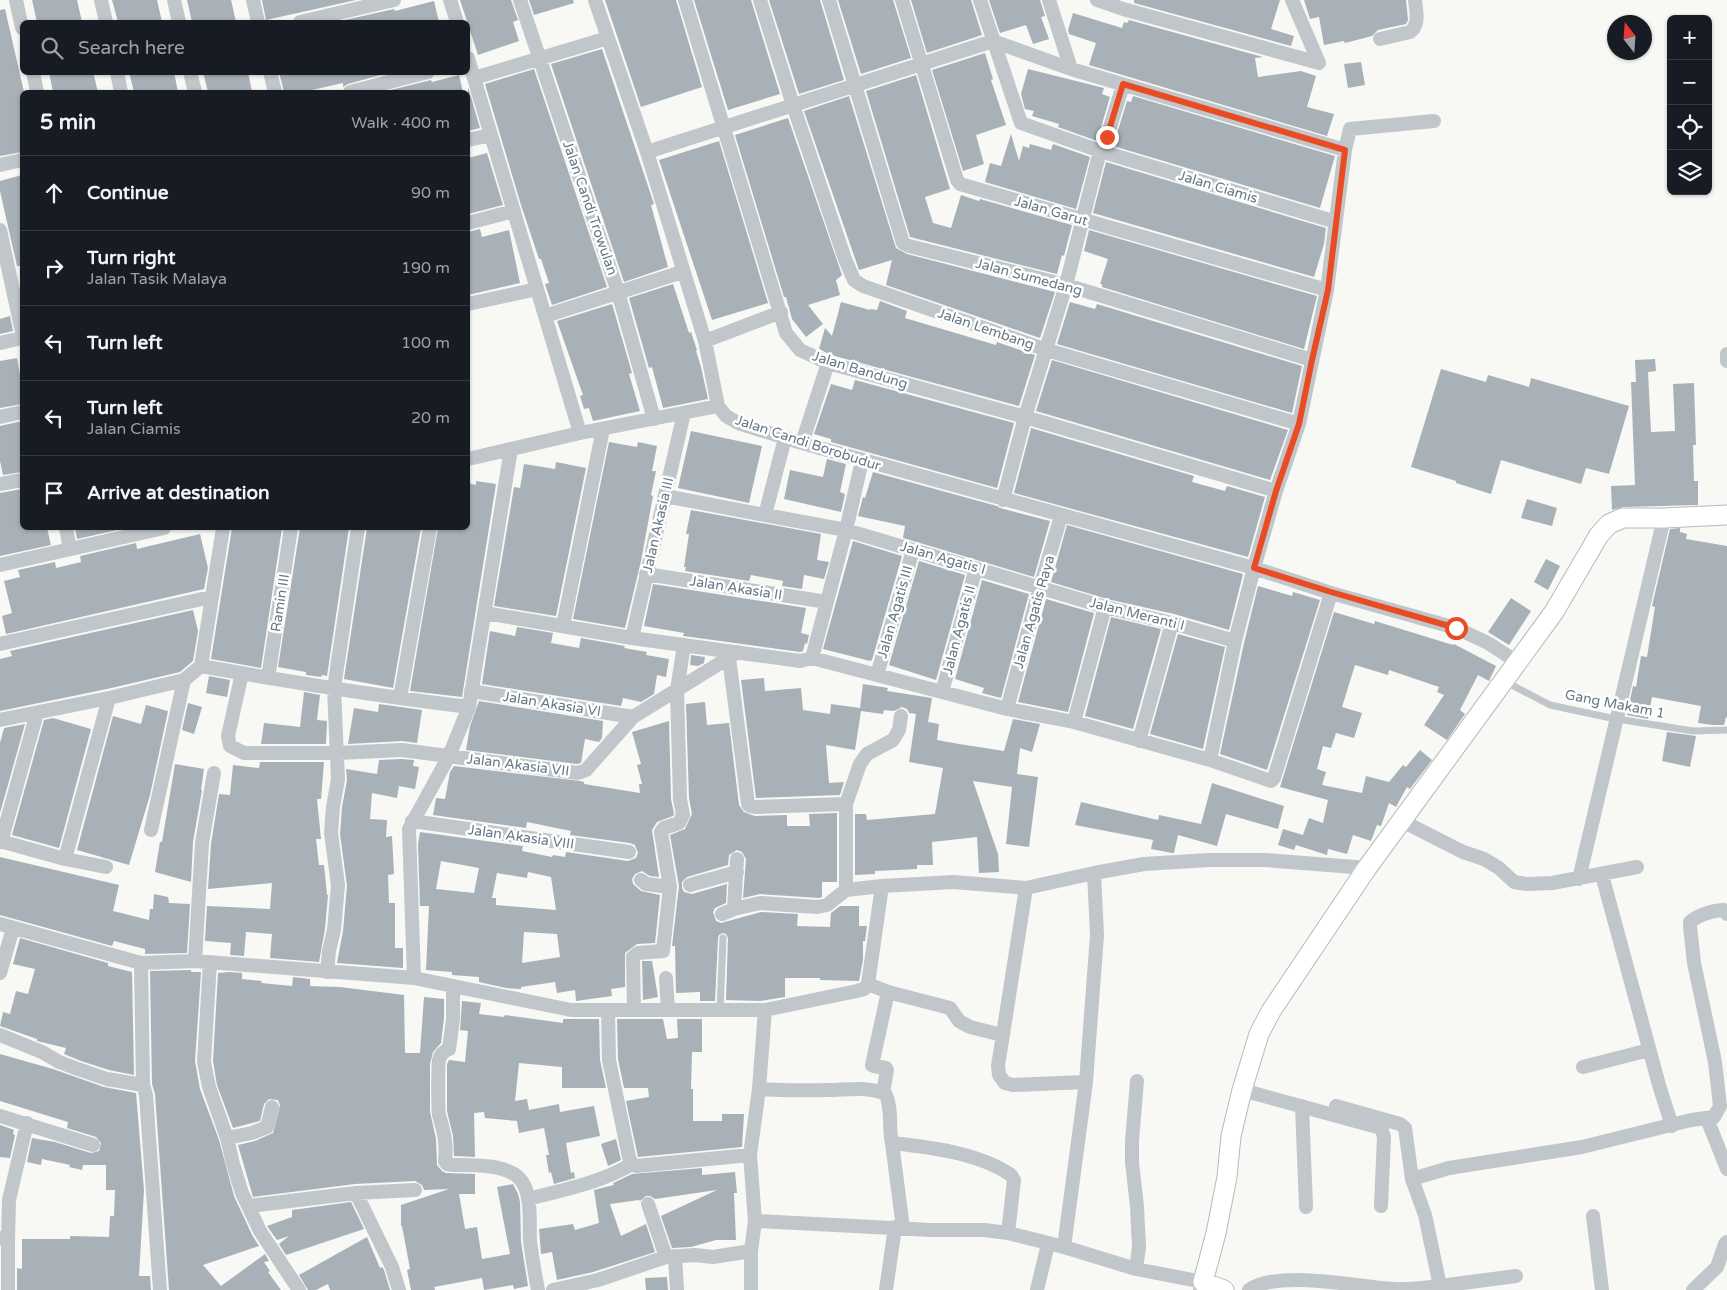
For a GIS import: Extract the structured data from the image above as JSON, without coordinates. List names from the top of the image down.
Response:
{
  "streets": {
    "street": [
      "Jalan Ciamis",
      "Jalan Candi Trowulan",
      "Jalan Garut",
      "Jalan Sumedang",
      "Jalan Lembang",
      "Jalan Bandung",
      "Jalan Candi Borobudur",
      "Jalan Akasia III",
      "Jalan Agatis I",
      "Jalan Akasia II",
      "Ramin III",
      "Jalan Agatis III",
      "Jalan Agatis Raya",
      "Jalan Meranti I",
      "Jalan Agatis II",
      "Jalan Akasia VI",
      "Jalan Akasia VII",
      "Jalan Akasia VIII"
    ],
    "lane": ["Gang Makam 1"]
  },
  "crossings": [
    ["Jalan Candi Borobudur", "Jalan Agatis Raya"],
    ["Jalan Akasia III", "Jalan Agatis I"],
    ["Jalan Akasia III", "Jalan Akasia II"],
    ["Jalan Agatis I", "Jalan Agatis III"],
    ["Jalan Agatis I", "Jalan Agatis Raya"],
    ["Jalan Agatis I", "Jalan Meranti I"],
    ["Jalan Agatis I", "Jalan Agatis II"],
    ["Jalan Agatis Raya", "Jalan Meranti I"],
    ["Jalan Akasia VI", "Jalan Akasia VII"]
  ],
  "north": "top",
  "page": {
    "map_buttons": ["+", "−"],
    "search": "Search here",
    "heading": ["5 min", "Walk · 400 m"],
    "list": [
      ["Continue", "90 m"],
      ["Turn right", "Jalan Tasik Malaya", "190 m"],
      ["Turn left", "100 m"],
      ["Turn left", "Jalan Ciamis", "20 m"],
      "Arrive at destination"
    ]
  }
}
